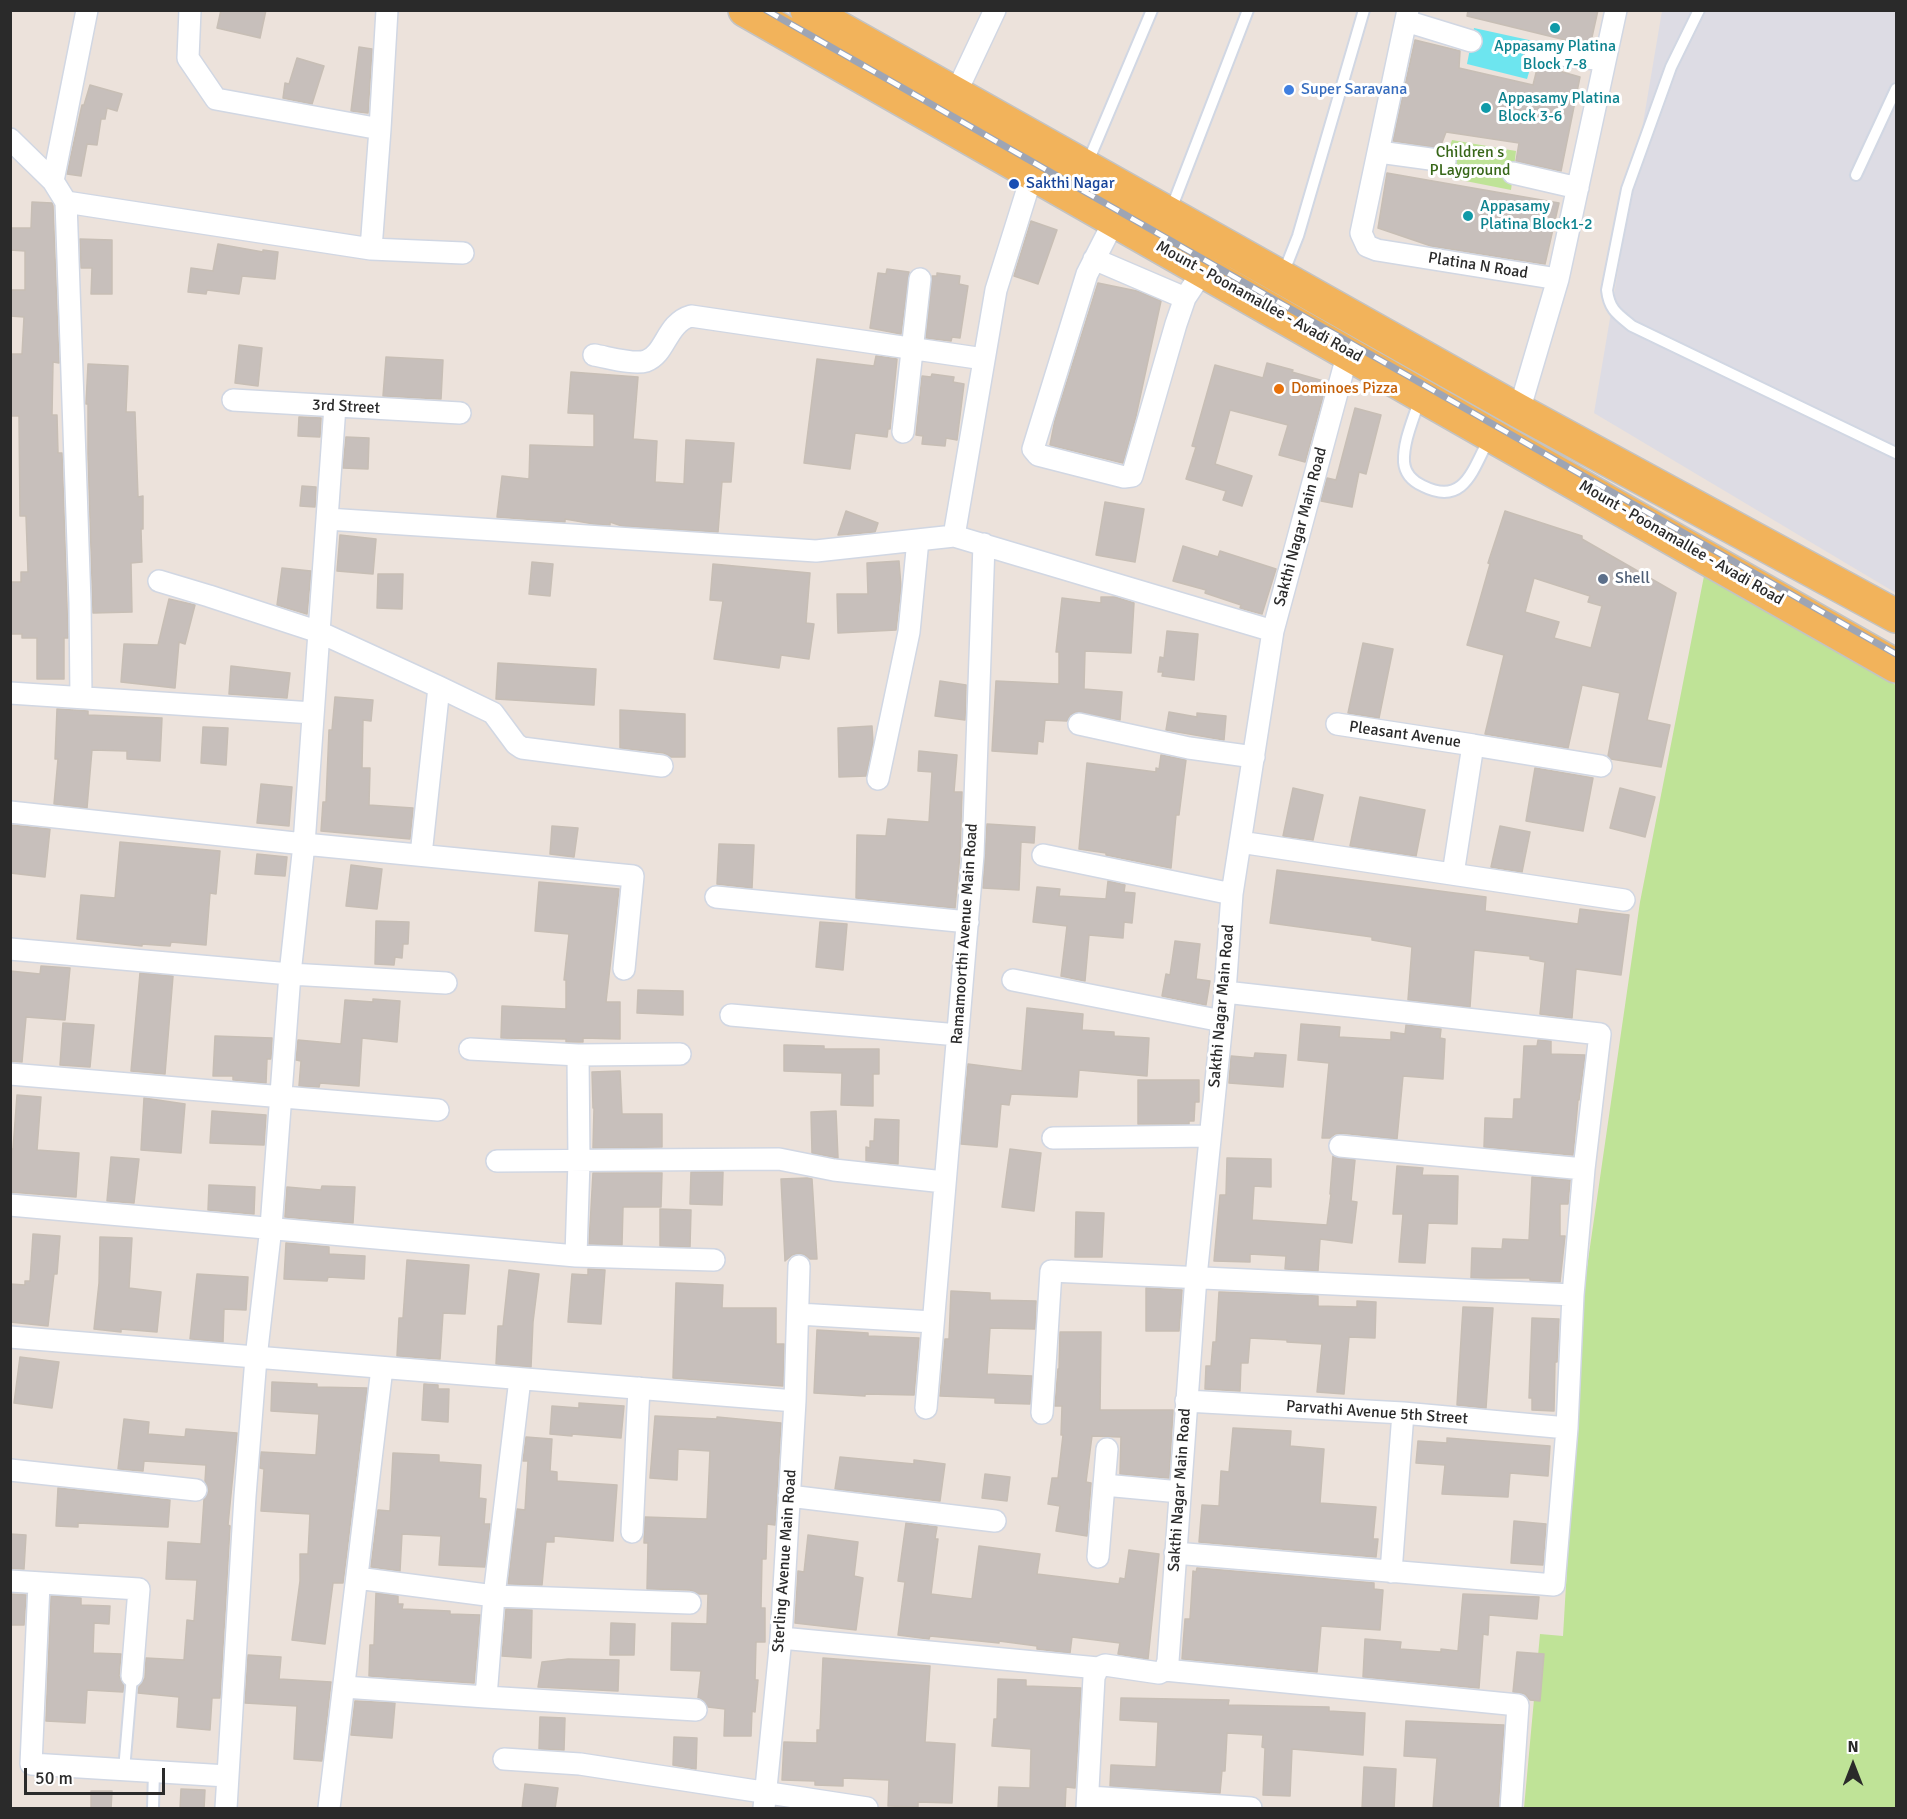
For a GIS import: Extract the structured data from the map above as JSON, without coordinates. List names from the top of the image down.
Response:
{
  "streets": {
    "main road": ["Mount - Poonamallee - Avadi Road"],
    "street": [
      "Platina N Road",
      "3rd Street",
      "Sakthi Nagar Main Road",
      "Pleasant Avenue",
      "Ramamoorthi Avenue Main Road",
      "Parvathi Avenue 5th Street",
      "Sterling Avenue Main Road"
    ]
  },
  "crossings": [
    ["Mount - Poonamallee - Avadi Road", "Sakthi Nagar Main Road"],
    ["Sakthi Nagar Main Road", "Parvathi Avenue 5th Street"]
  ],
  "parks": ["Children s PLayground"],
  "places": [
    "Appasamy Platina Block 7-8",
    "Super Saravana",
    "Appasamy Platina Block 3-6",
    "Sakthi Nagar",
    "Appasamy Platina Block1-2",
    "Dominoes Pizza",
    "Shell"
  ],
  "scale_bar": "50 m",
  "north": "top"
}
